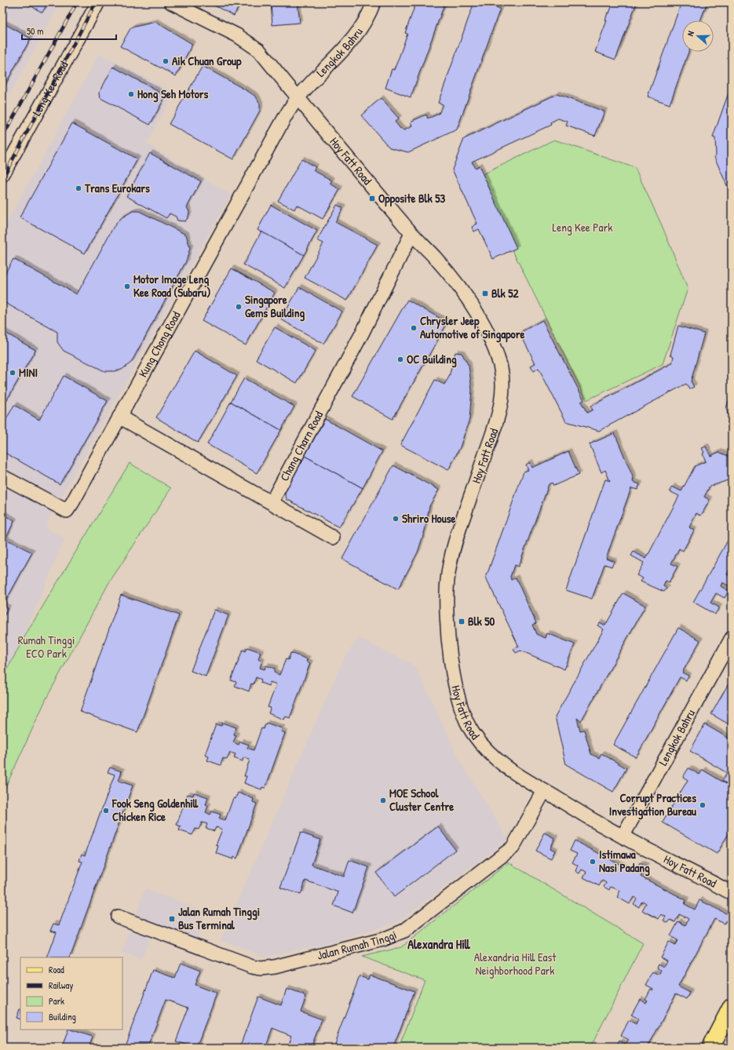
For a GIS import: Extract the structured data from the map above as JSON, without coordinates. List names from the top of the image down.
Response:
{
  "streets": {
    "street": [
      "Lengkok Bahru",
      "Leng Kee Road",
      "Hoy Fatt Road",
      "Kung Chong Road",
      "Chang Charn Road",
      "Jalan Rumah Tinggi"
    ]
  },
  "crossings": [
    ["Lengkok Bahru", "Hoy Fatt Road"],
    ["Lengkok Bahru", "Kung Chong Road"],
    ["Hoy Fatt Road", "Kung Chong Road"],
    ["Hoy Fatt Road", "Chang Charn Road"],
    ["Hoy Fatt Road", "Jalan Rumah Tinggi"]
  ],
  "districts": ["Alexandra Hill"],
  "parks": ["Leng Kee Park", "Rumah Tinggi ECO Park", "Alexandria Hill East Neighborhood Park"],
  "places": {
    "other": [
      "Aik Chuan Group",
      "Hong Seh Motors",
      "Trans Eurokars",
      "Motor Image Leng Kee Road (Subaru)",
      "Singapore Gems Building",
      "Chrysler Jeep Automotive of Singapore",
      "OC Building",
      "MINI",
      "Shriro House",
      "MOE School Cluster Centre",
      "Corrupt Practices Investigation Bureau",
      "Fook Seng Goldenhill Chicken Rice",
      "Istimawa Nasi Padang"
    ],
    "transit": [
      "Opposite Blk 53",
      "Blk 52",
      "Blk 50",
      "Jalan Rumah Tinggi Bus Terminal"
    ]
  },
  "legend": [
    "Road",
    "Railway",
    "Park",
    "Building"
  ],
  "scale_bar": "50 m",
  "north": "left"
}
